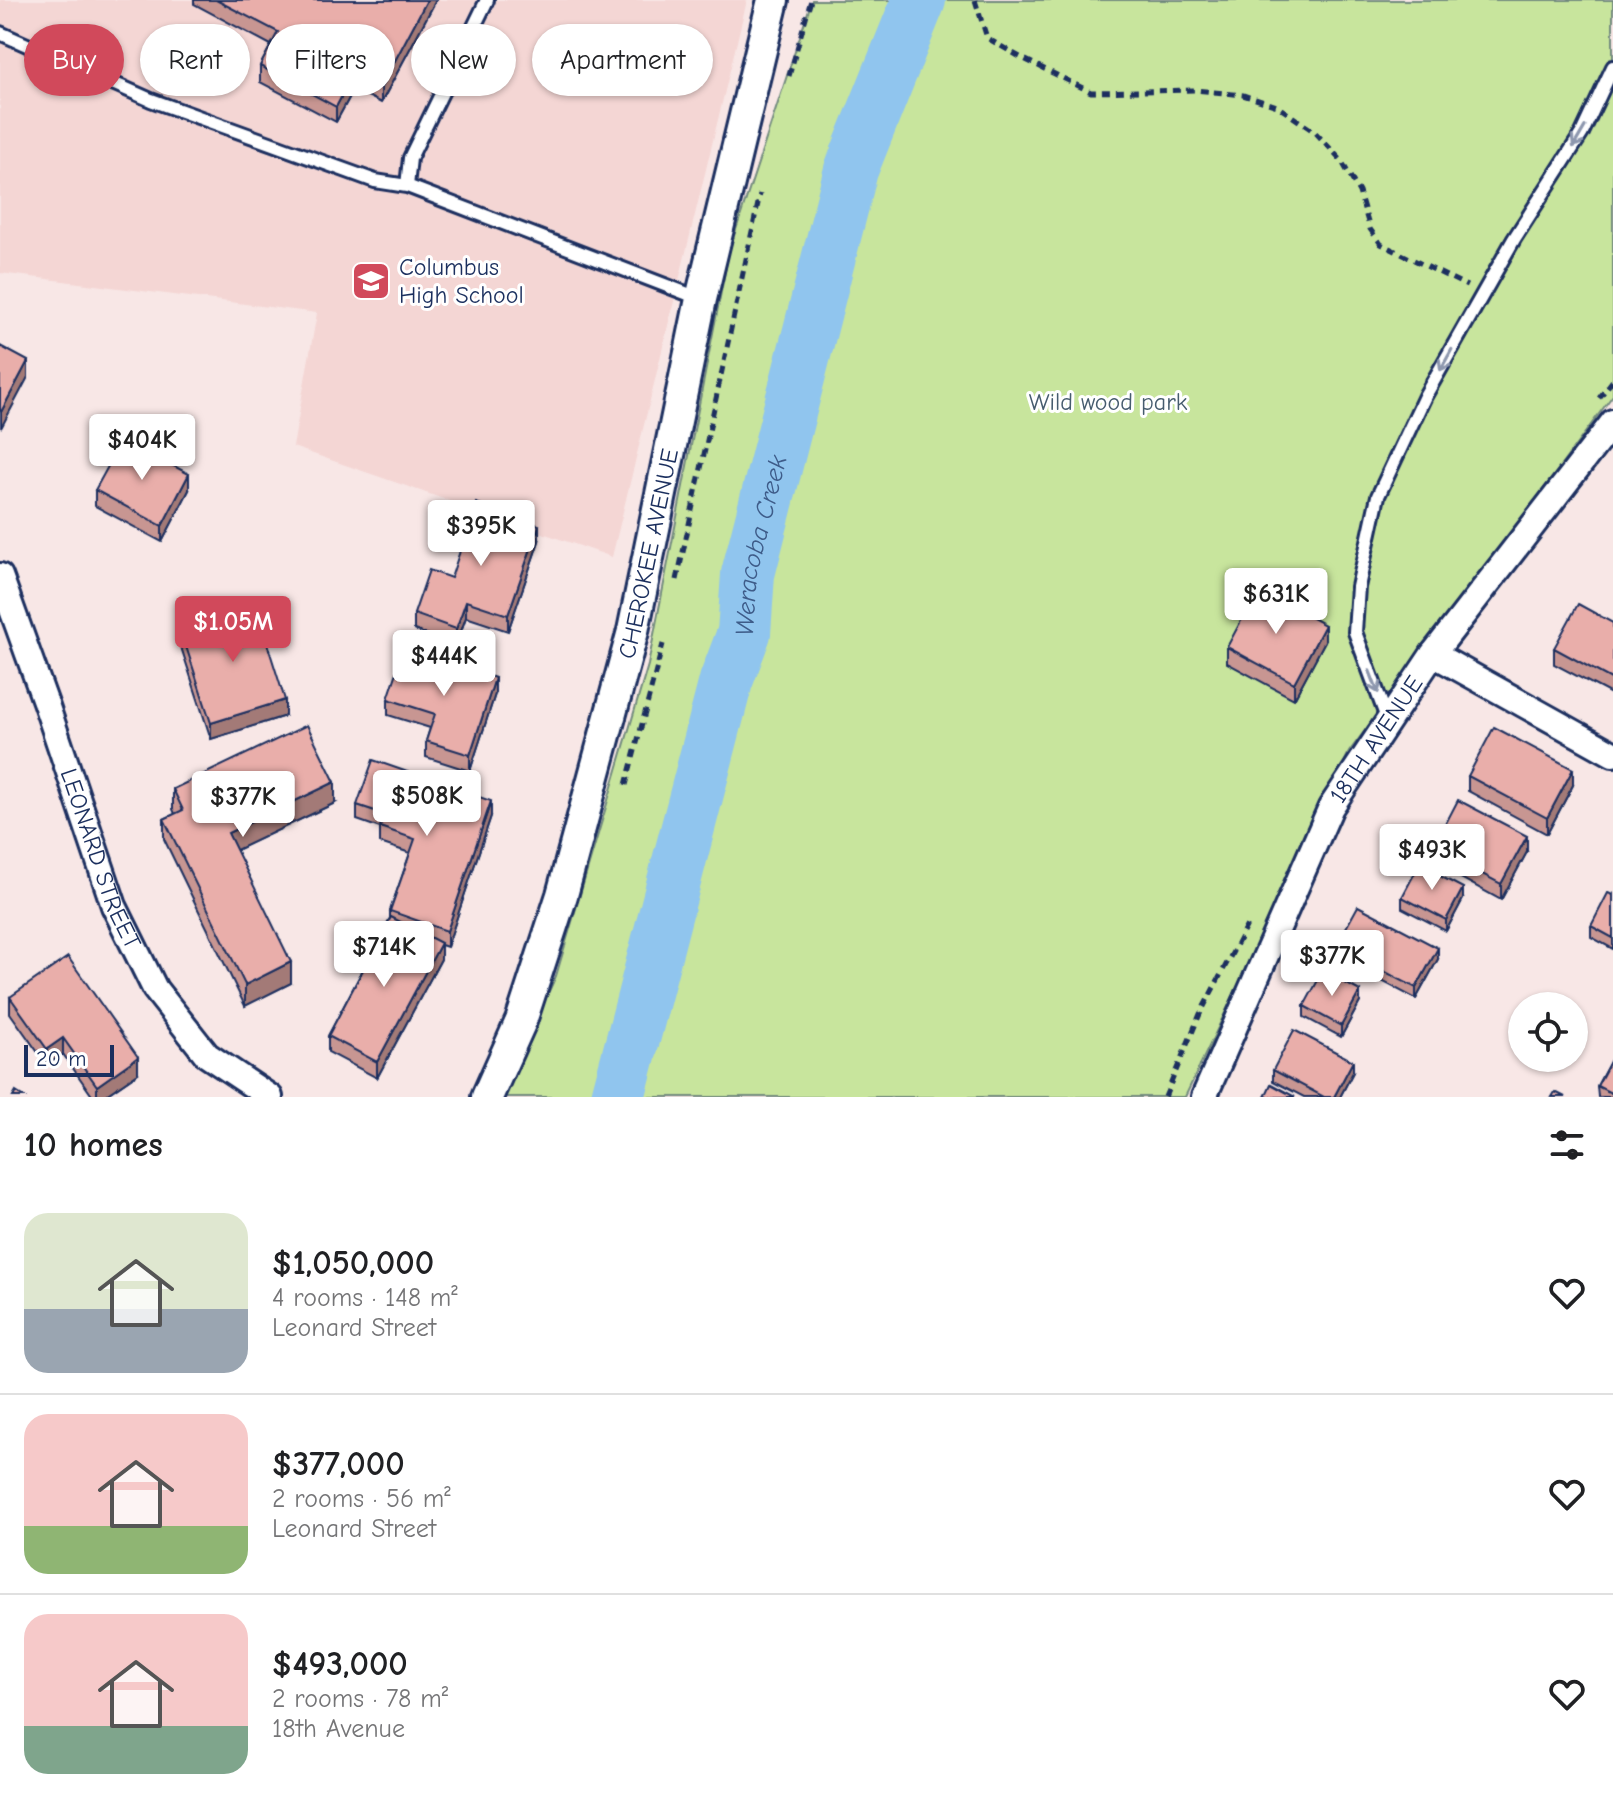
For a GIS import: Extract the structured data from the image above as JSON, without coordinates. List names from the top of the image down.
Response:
{
  "streets": {
    "street": ["CHEROKEE AVENUE", "18TH AVENUE", "LEONARD STREET"]
  },
  "water": ["Weracoba Creek"],
  "parks": ["Wild wood park"],
  "places": {
    "school or university": ["Columbus High School"]
  },
  "scale_bar": "20 m",
  "page": {
    "chip": [
      "Buy",
      "Rent",
      "Filters",
      "New",
      "Apartment"
    ],
    "price": [
      "$404K",
      "$395K",
      "$631K",
      "$1.05M",
      "$444K",
      "$508K",
      "$377K",
      "$493K",
      "$714K",
      "$377K"
    ],
    "scale": "20 m",
    "heading": "10 homes",
    "list": [
      {
        "name": "$1,050,000",
        "note": "4 rooms · 148 m² · Leonard Street"
      },
      {
        "name": "$377,000",
        "note": "2 rooms · 56 m² · Leonard Street"
      },
      {
        "name": "$493,000",
        "note": "2 rooms · 78 m² · 18th Avenue"
      }
    ]
  }
}
